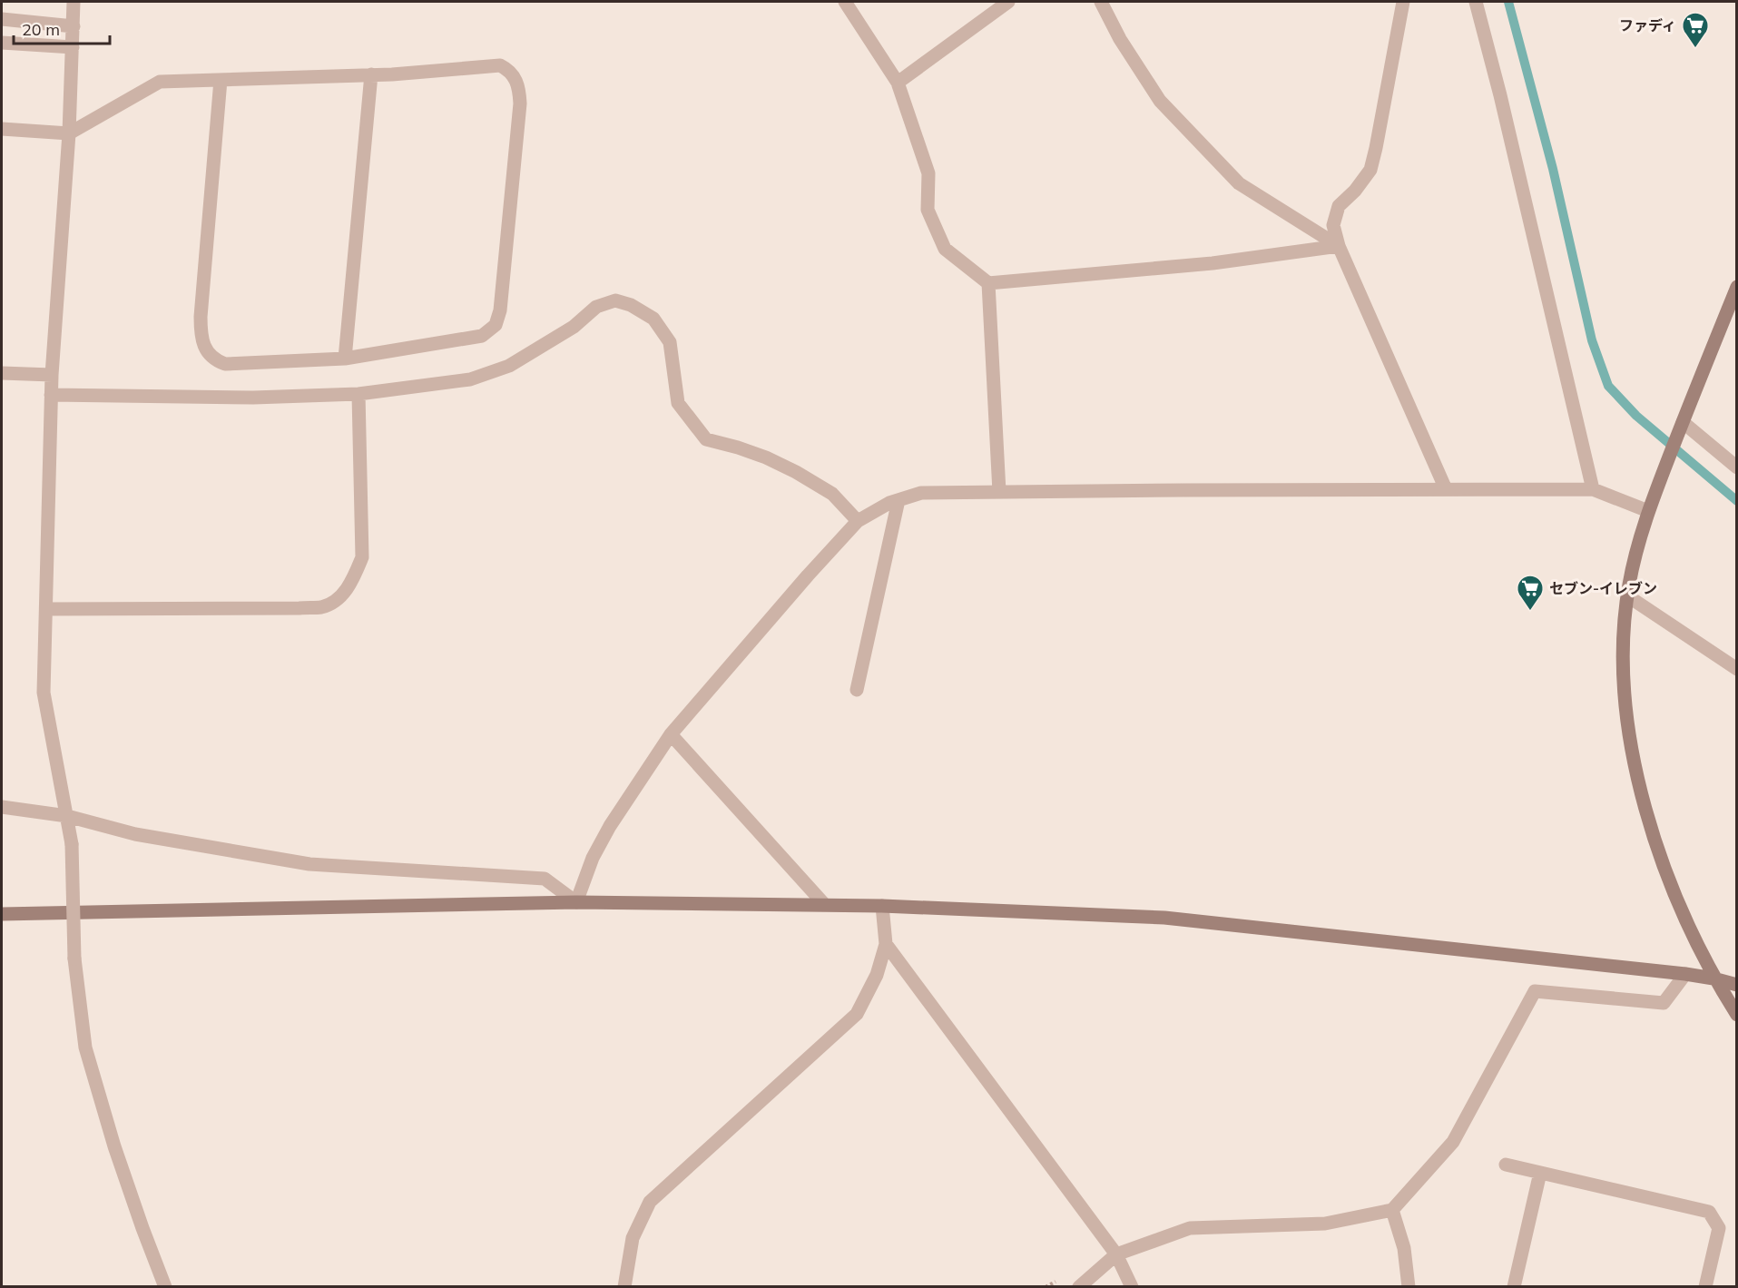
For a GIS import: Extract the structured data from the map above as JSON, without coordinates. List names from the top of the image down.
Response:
{
  "places": {
    "supermarket": ["ファディ", "セブン-イレブン"]
  },
  "scale_bar": "20 m"
}
